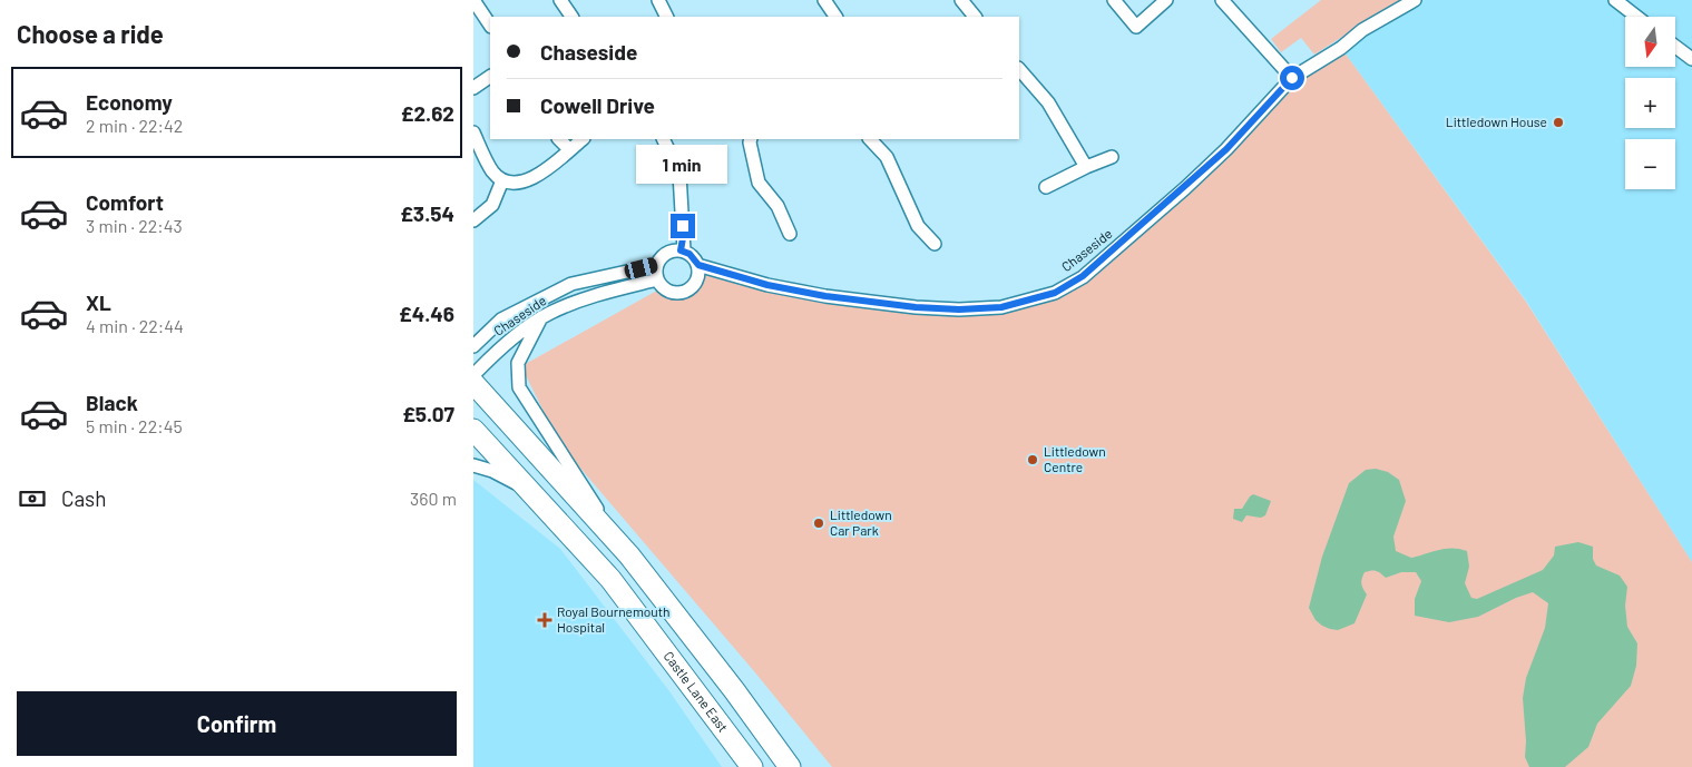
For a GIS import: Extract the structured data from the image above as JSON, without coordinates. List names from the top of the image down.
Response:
{
  "streets": {
    "main road": ["Castle Lane East"],
    "street": ["Chaseside"]
  },
  "places": {
    "other": ["Littledown House", "Littledown Centre", "Littledown Car Park"],
    "health": ["Royal Bournemouth Hospital"]
  },
  "north": "bottom",
  "page": {
    "heading": "Choose a ride",
    "map_buttons": ["+", "−"],
    "banner": ["Chaseside", "Cowell Drive"],
    "list": [
      {
        "name": "Economy",
        "note": "2 min · 22:42",
        "value": "£2.62"
      },
      {
        "name": "Comfort",
        "note": "3 min · 22:43",
        "value": "£3.54"
      },
      {
        "name": "XL",
        "note": "4 min · 22:44",
        "value": "£4.46"
      },
      {
        "name": "Black",
        "note": "5 min · 22:45",
        "value": "£5.07"
      }
    ],
    "bubble": "1 min",
    "pay": ["Cash", "360 m"],
    "buttons": "Confirm"
  }
}
